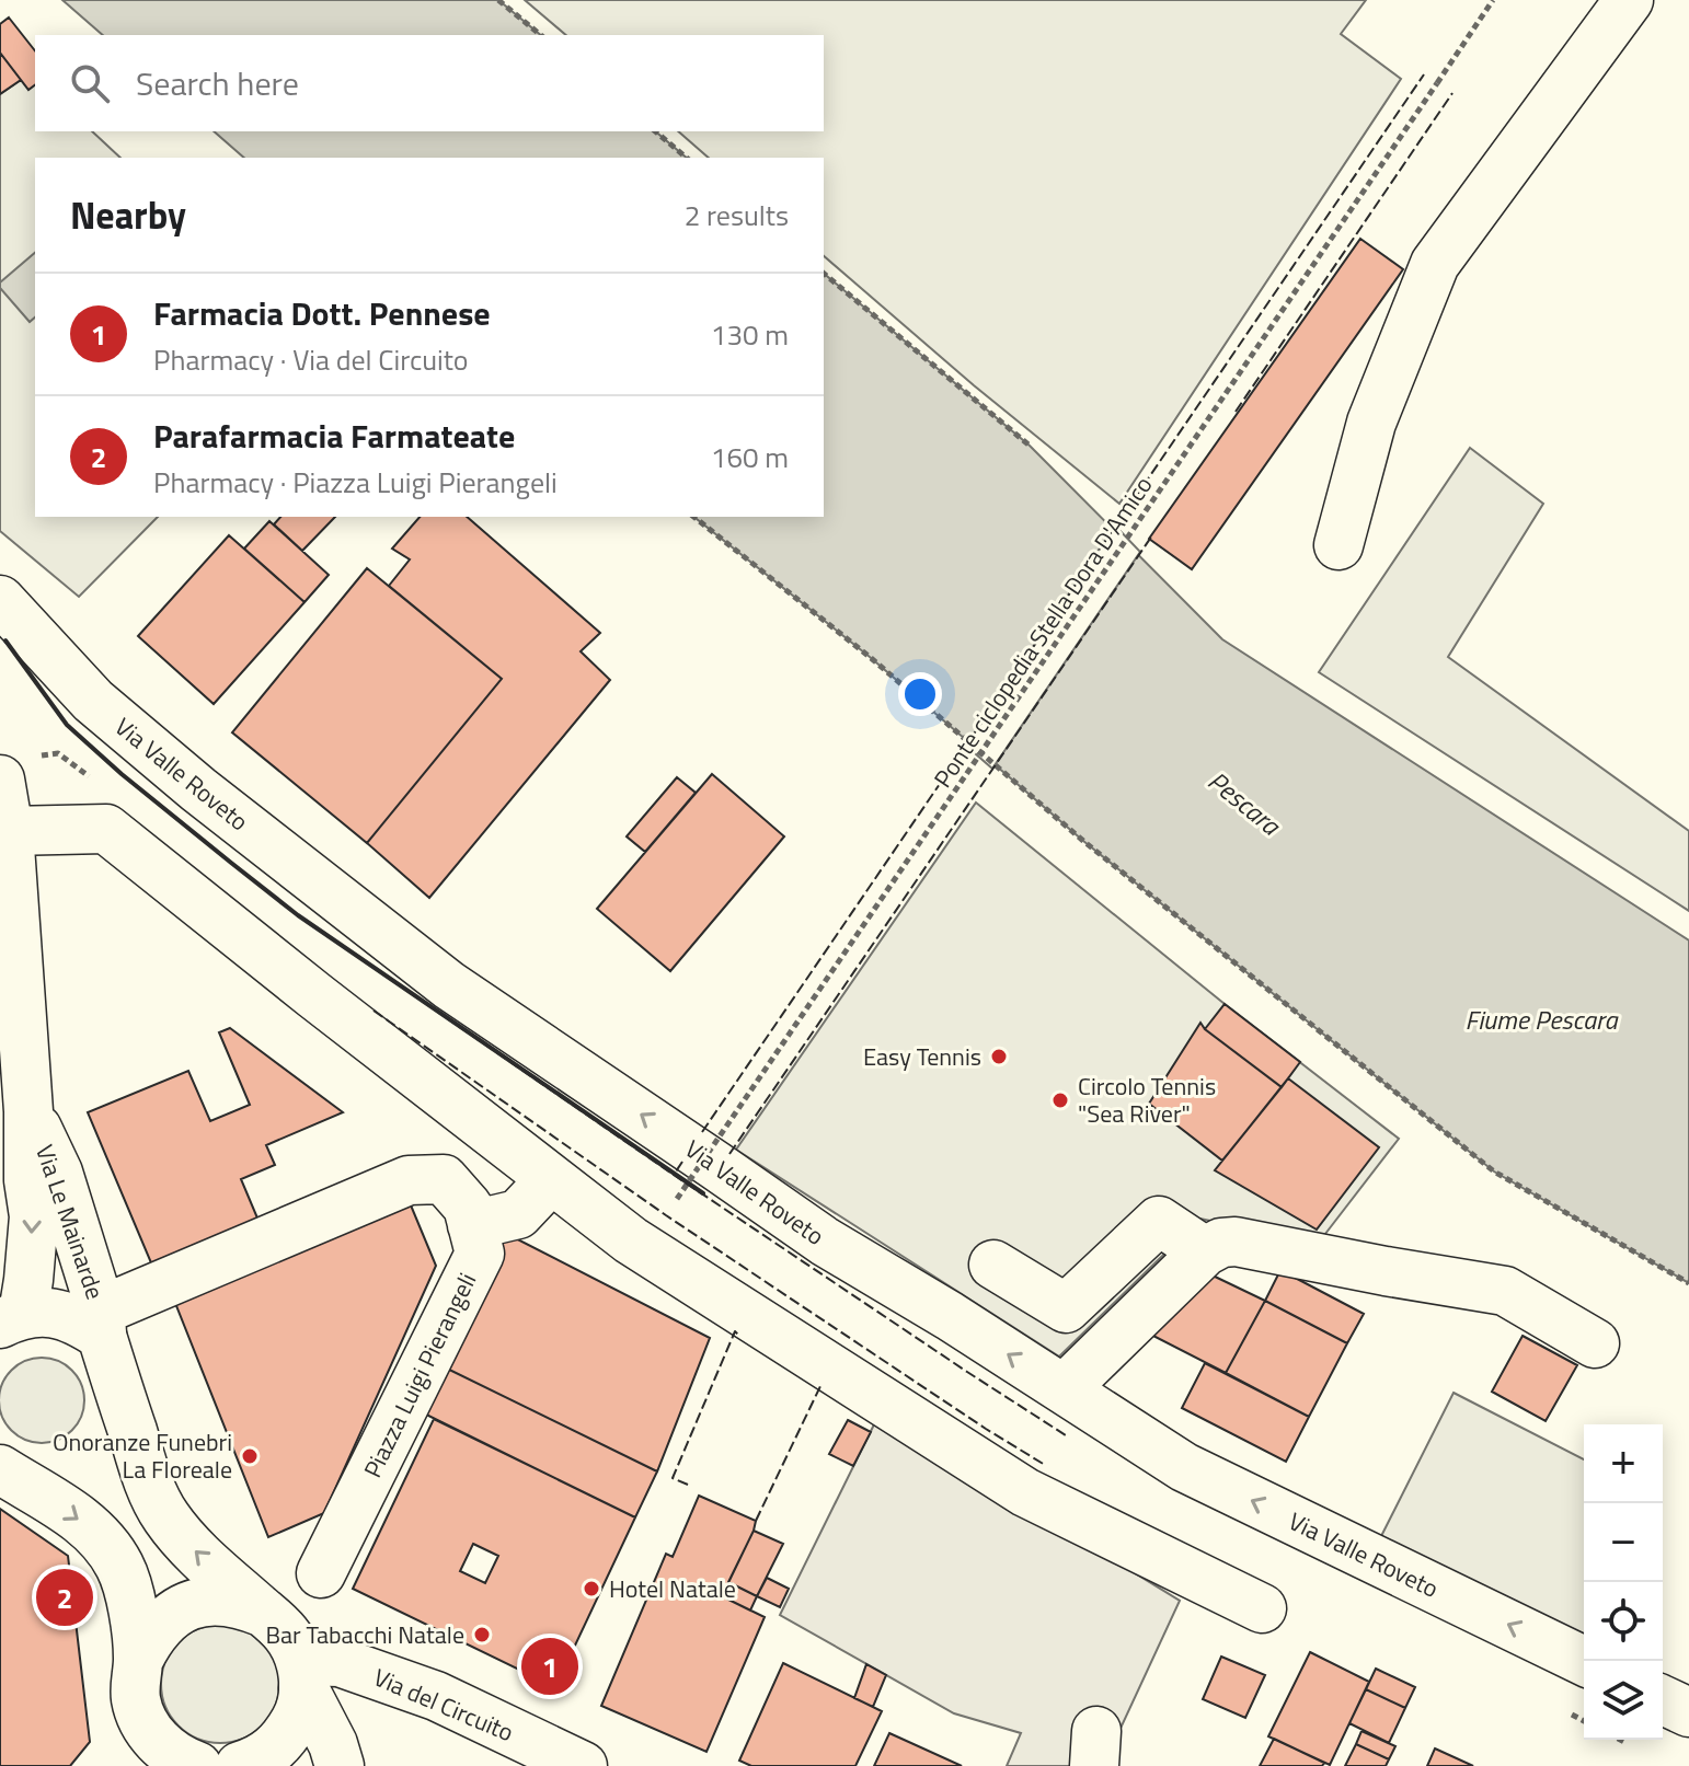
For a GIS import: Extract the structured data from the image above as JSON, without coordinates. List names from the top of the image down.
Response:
{
  "streets": {
    "street": [
      "Via Valle Roveto",
      "Via Le Mainarde",
      "Piazza Luigi Pierangeli",
      "Via del Circuito"
    ],
    "path": ["Ponte ciclopedia Stella Dora D'Amico"]
  },
  "crossings": [
    ["Via Le Mainarde", "Piazza Luigi Pierangeli"]
  ],
  "water": ["Pescara", "Fiume Pescara"],
  "places": [
    "Easy Tennis",
    "Circolo Tennis \"Sea River\"",
    "Onoranze Funebri La Floreale",
    "Hotel Natale",
    "Bar Tabacchi Natale"
  ],
  "page": {
    "search": "Search here",
    "heading": ["Nearby", "2 results"],
    "list": [
      {
        "mark": "1",
        "name": "Farmacia Dott. Pennese",
        "note": "Pharmacy · Via del Circuito",
        "value": "130 m"
      },
      {
        "mark": "2",
        "name": "Parafarmacia Farmateate",
        "note": "Pharmacy · Piazza Luigi Pierangeli",
        "value": "160 m"
      }
    ],
    "map_buttons": ["+", "−"],
    "pins": ["2", "1"]
  }
}
